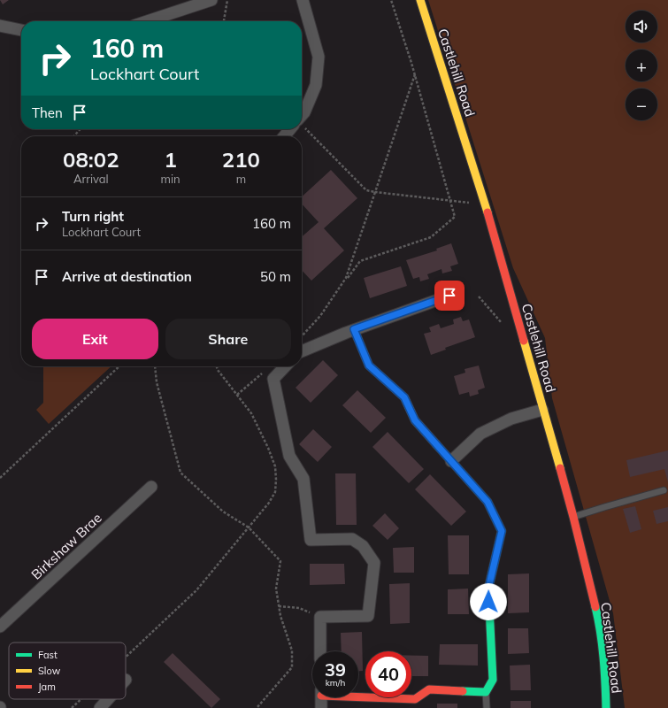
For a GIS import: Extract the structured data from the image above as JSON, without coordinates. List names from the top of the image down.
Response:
{
  "streets": {
    "main road": ["Castlehill Road"],
    "street": ["Birkshaw Brae"]
  },
  "legend": ["Fast", "Slow", "Jam"],
  "page": {
    "map_buttons": ["+", "−"],
    "turn": ["160 m", "Lockhart Court"],
    "then": "Then",
    "eta": [
      "08:02",
      "Arrival",
      "1",
      "min",
      "210",
      "m"
    ],
    "list": [
      {
        "name": "Turn right",
        "note": "Lockhart Court",
        "value": "160 m"
      },
      {
        "name": "Arrive at destination",
        "value": "50 m"
      }
    ],
    "buttons": ["Exit", "Share"],
    "speed": "39 km/h",
    "limit": "40"
  }
}
